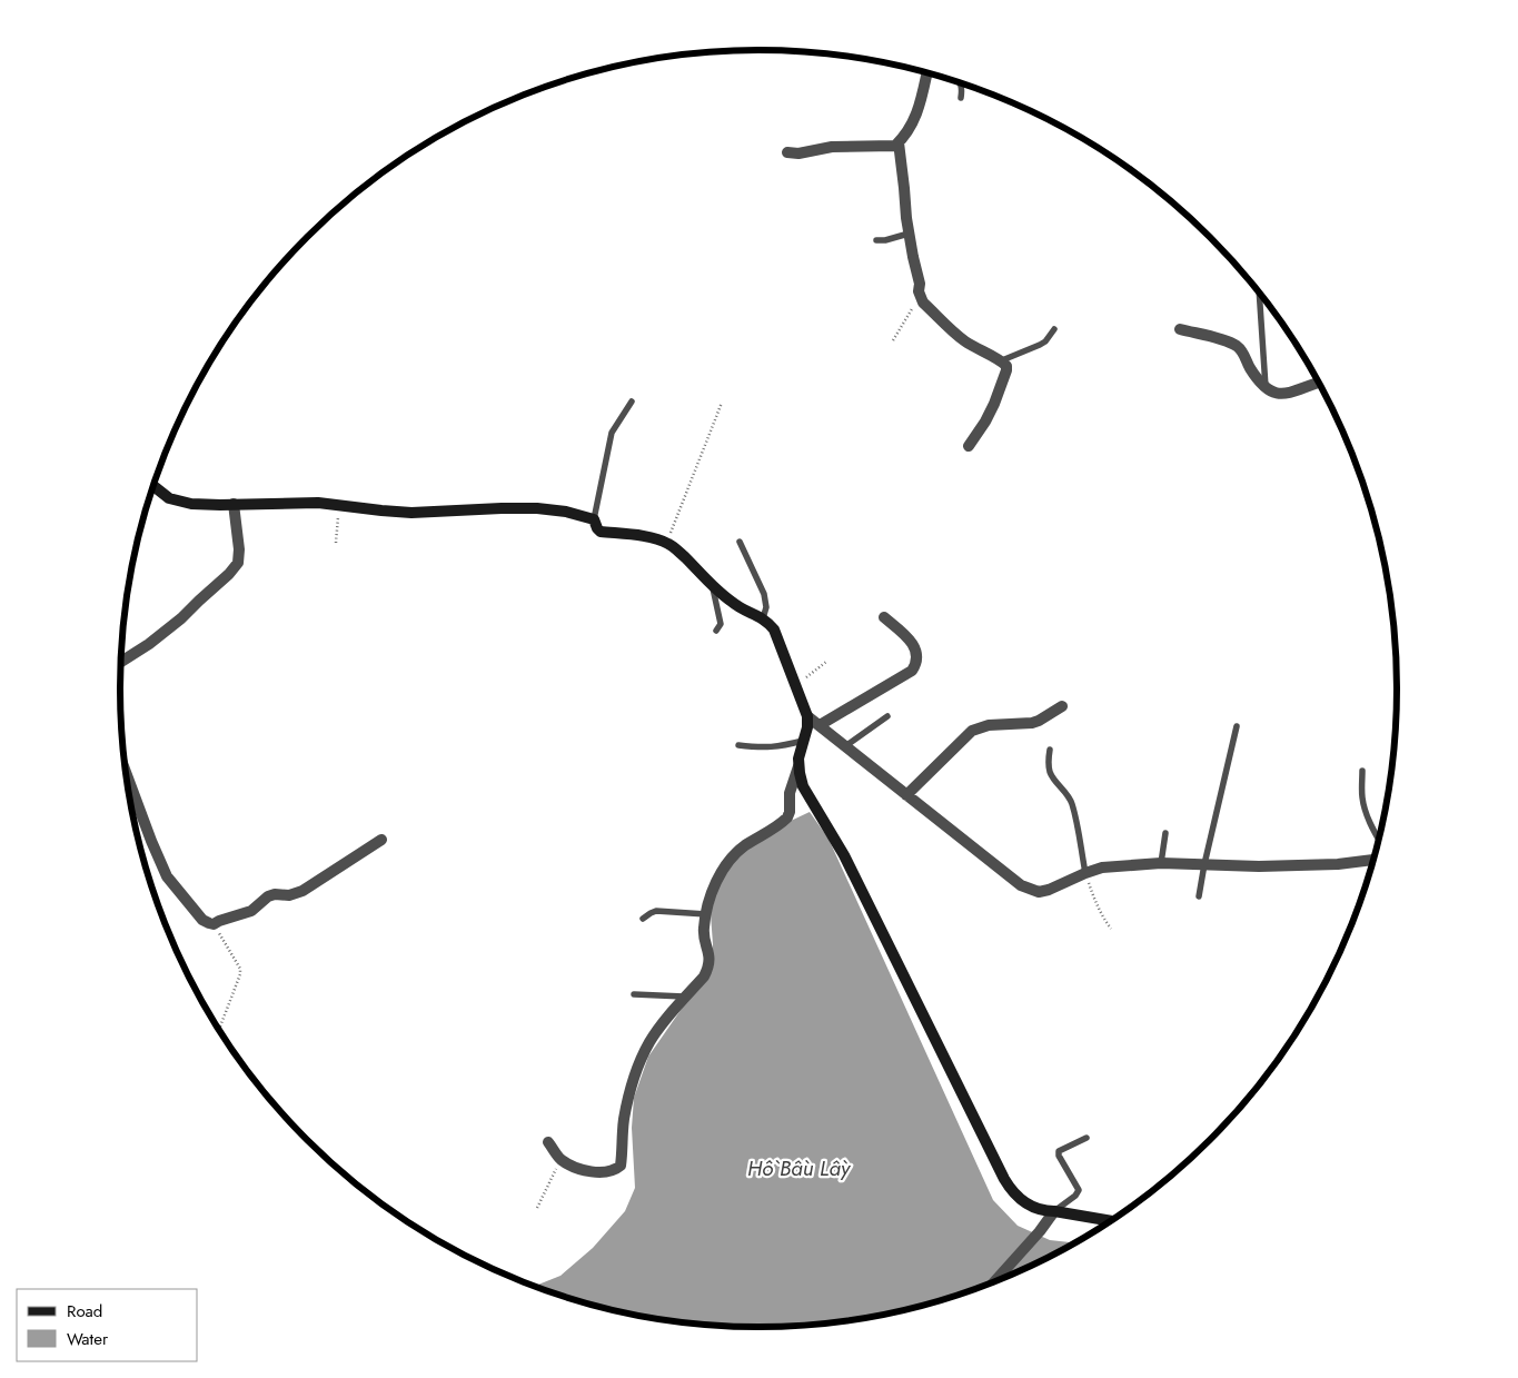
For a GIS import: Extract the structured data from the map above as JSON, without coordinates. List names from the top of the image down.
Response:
{
  "water": ["Hồ Bầu Lầy"],
  "legend": ["Road", "Water"]
}
